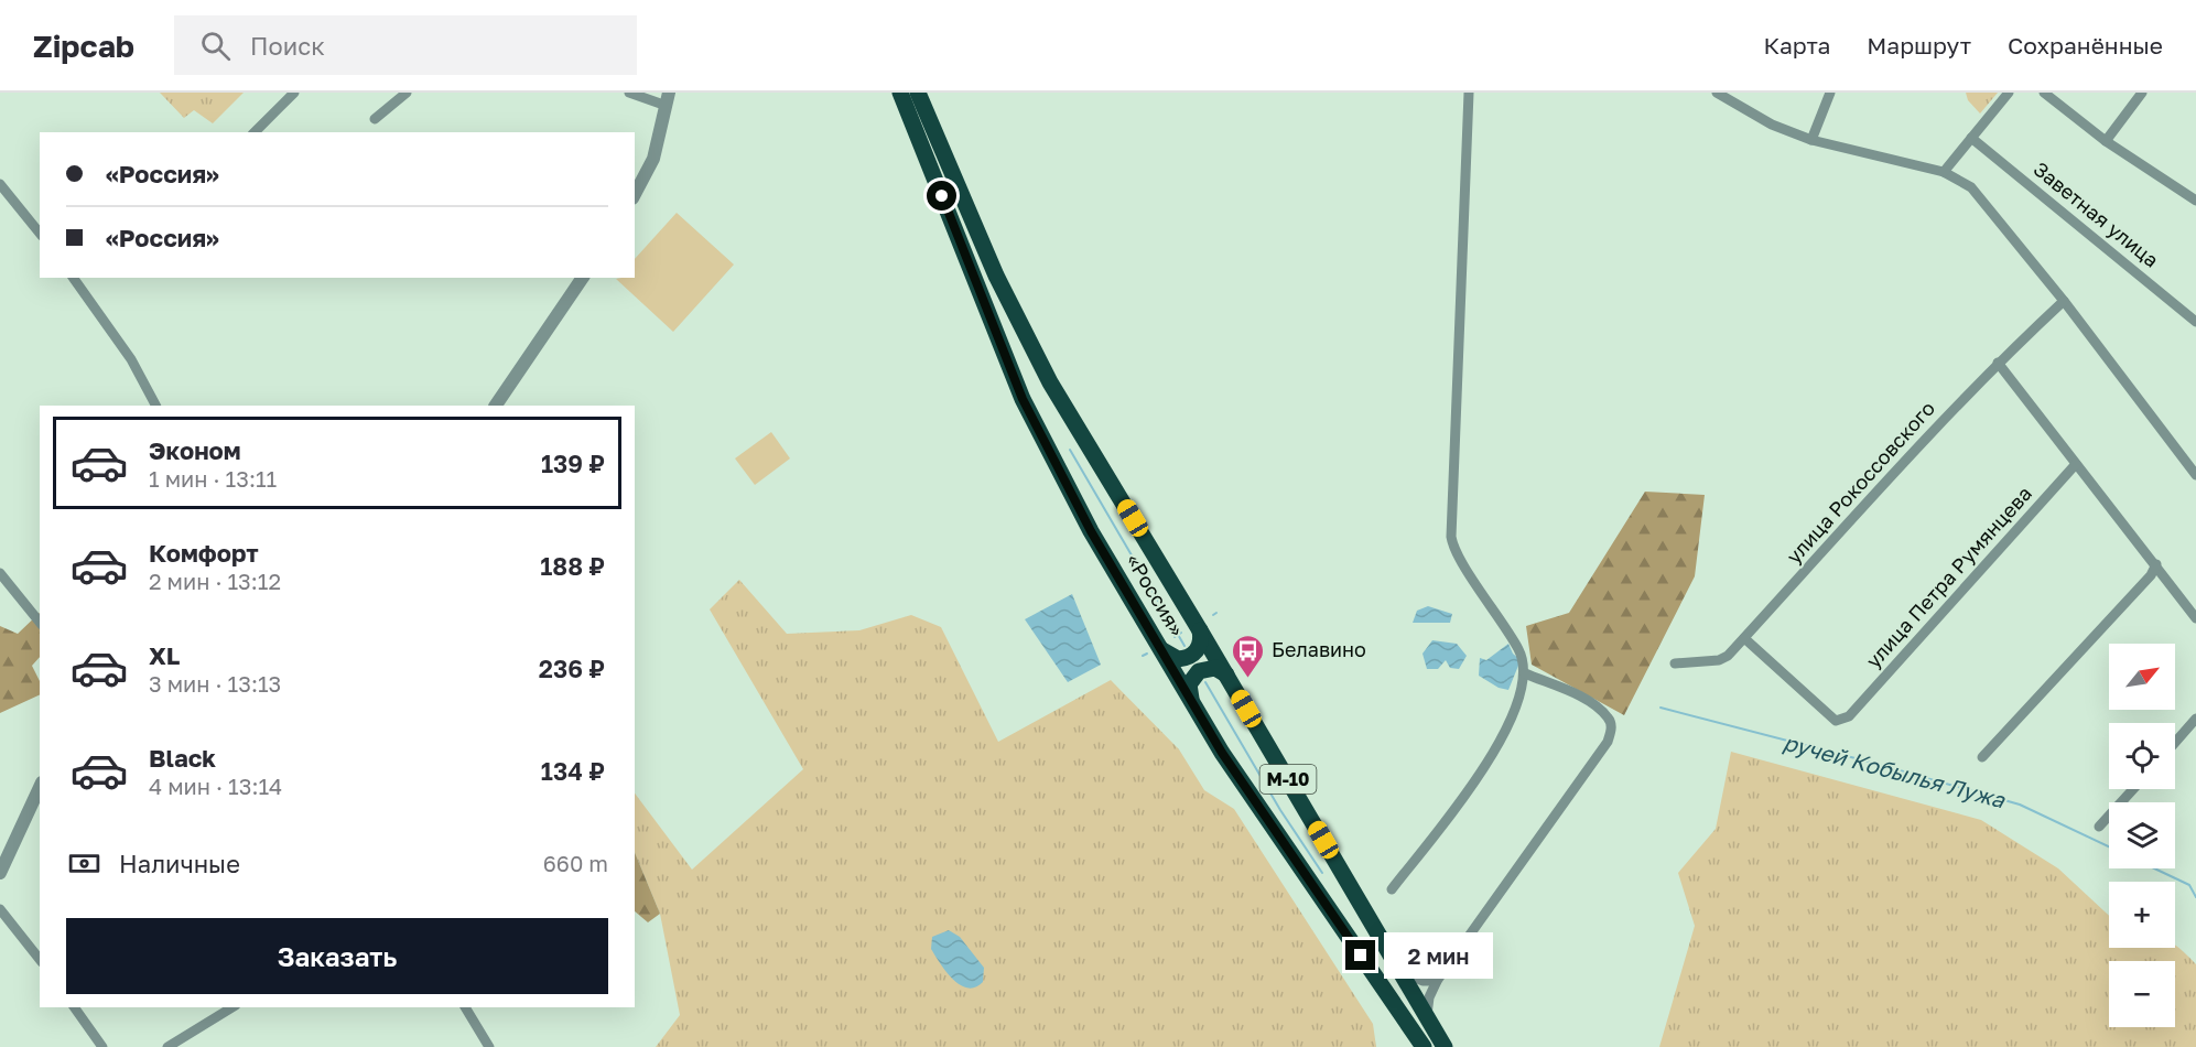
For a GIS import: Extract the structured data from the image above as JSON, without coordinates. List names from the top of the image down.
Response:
{
  "streets": {
    "highway": ["«Россия»", "М-10"],
    "street": ["Заветная улица", "улица Рокоссовского", "улица Петра Румянцева"]
  },
  "crossings": [
    ["улица Рокоссовского", "улица Петра Румянцева"]
  ],
  "water": ["ручей Кобылья Лужа"],
  "places": {
    "bus stop": ["Белавино"]
  },
  "north": "top right",
  "page": {
    "header": "Zipcab",
    "search": "Поиск",
    "nav": ["Карта", "Маршрут", "Сохранённые"],
    "banner": ["«Россия»", "«Россия»"],
    "list": [
      {
        "name": "Эконом",
        "note": "1 мин · 13:11",
        "value": "139 ₽"
      },
      {
        "name": "Комфорт",
        "note": "2 мин · 13:12",
        "value": "188 ₽"
      },
      {
        "name": "XL",
        "note": "3 мин · 13:13",
        "value": "236 ₽"
      },
      {
        "name": "Black",
        "note": "4 мин · 13:14",
        "value": "134 ₽"
      }
    ],
    "map_buttons": ["+", "−"],
    "pay": ["Наличные", "660 m"],
    "buttons": "Заказать",
    "bubble": "2 мин"
  }
}
